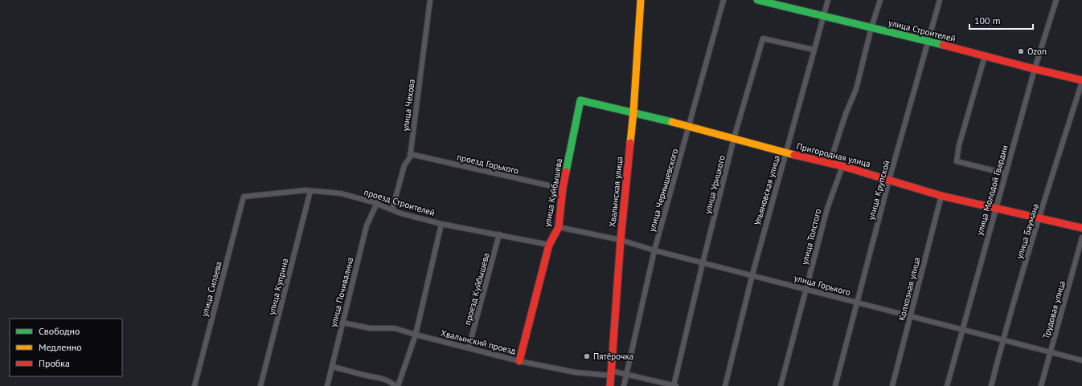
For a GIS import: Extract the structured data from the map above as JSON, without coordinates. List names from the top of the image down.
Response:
{
  "streets": {
    "street": [
      "улица Строителей",
      "улица Чехова",
      "Пригородная улица",
      "проезд Горького",
      "улица Урицкого",
      "улица Чернышевского",
      "Ульяновская улица",
      "улица Крупской",
      "улица Молодой Гвардии",
      "Хвалынская улица",
      "улица Куйбышева",
      "проезд Строителей",
      "улица Баумана",
      "улица Толстого",
      "улица Горького",
      "улица Куприна",
      "улица Силаева",
      "проезд Куйбышева",
      "Колхозная улица",
      "улица Почивалина",
      "Трудовая улица",
      "Хвалынский проезд"
    ]
  },
  "crossings": [
    ["улица Строителей", "Ульяновская улица"],
    ["улица Строителей", "улица Крупской"],
    ["улица Строителей", "улица Молодой Гвардии"],
    ["улица Строителей", "улица Баумана"],
    ["улица Чехова", "проезд Горького"],
    ["улица Чехова", "проезд Строителей"],
    ["Пригородная улица", "улица Урицкого"],
    ["Пригородная улица", "улица Чернышевского"],
    ["Пригородная улица", "Ульяновская улица"],
    ["Пригородная улица", "улица Крупской"],
    ["Пригородная улица", "улица Молодой Гвардии"],
    ["Пригородная улица", "Хвалынская улица"],
    ["Пригородная улица", "улица Куйбышева"],
    ["Пригородная улица", "улица Баумана"],
    ["Пригородная улица", "улица Толстого"],
    ["Пригородная улица", "Колхозная улица"],
    ["проезд Горького", "улица Куйбышева"],
    ["улица Урицкого", "Ульяновская улица"],
    ["улица Урицкого", "улица Горького"],
    ["улица Урицкого", "Хвалынский проезд"],
    ["улица Чернышевского", "улица Горького"],
    ["улица Чернышевского", "Хвалынский проезд"],
    ["Ульяновская улица", "улица Горького"],
    ["улица Крупской", "улица Горького"],
    ["улица Молодой Гвардии", "улица Горького"],
    ["Хвалынская улица", "улица Горького"],
    ["Хвалынская улица", "Хвалынский проезд"],
    ["улица Куйбышева", "проезд Строителей"],
    ["улица Куйбышева", "улица Горького"],
    ["улица Куйбышева", "Хвалынский проезд"],
    ["проезд Строителей", "улица Куприна"],
    ["проезд Строителей", "улица Силаева"],
    ["проезд Строителей", "проезд Куйбышева"],
    ["проезд Строителей", "улица Почивалина"],
    ["улица Баумана", "улица Горького"],
    ["улица Толстого", "улица Горького"],
    ["улица Горького", "Колхозная улица"],
    ["улица Горького", "Трудовая улица"],
    ["проезд Куйбышева", "Хвалынский проезд"],
    ["улица Почивалина", "Хвалынский проезд"]
  ],
  "places": ["Ozon", "Пятёрочка"],
  "legend": ["Свободно", "Медленно", "Пробка"],
  "scale_bar": "100 m"
}
